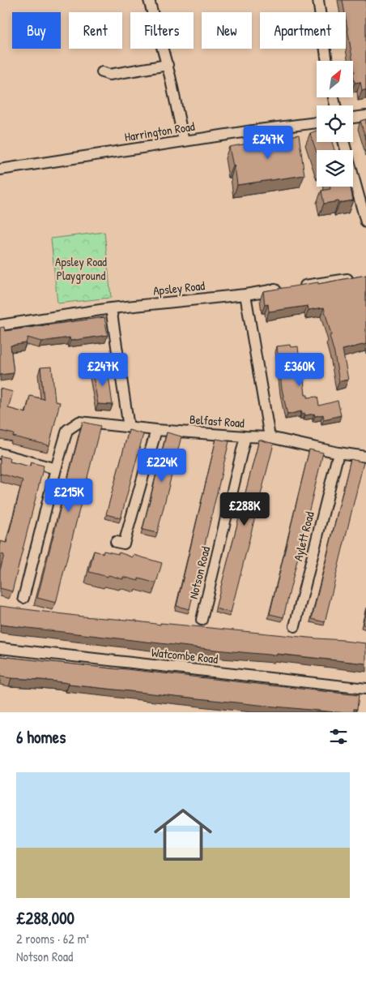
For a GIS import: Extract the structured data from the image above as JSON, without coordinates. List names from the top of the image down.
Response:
{
  "streets": {
    "street": [
      "Harrington Road",
      "Apsley Road",
      "Belfast Road",
      "Aylett Road",
      "Notson Road",
      "Watcombe Road"
    ]
  },
  "crossings": [
    ["Belfast Road", "Aylett Road"],
    ["Belfast Road", "Notson Road"]
  ],
  "parks": ["Apsley Road Playground"],
  "north": "top right",
  "page": {
    "chip": [
      "Buy",
      "Rent",
      "Filters",
      "New",
      "Apartment"
    ],
    "price": [
      "£247K",
      "£247K",
      "£360K",
      "£224K",
      "£215K",
      "£288K"
    ],
    "heading": "6 homes",
    "list": [
      {
        "name": "£288,000",
        "note": "2 rooms · 62 m² · Notson Road"
      }
    ]
  }
}
